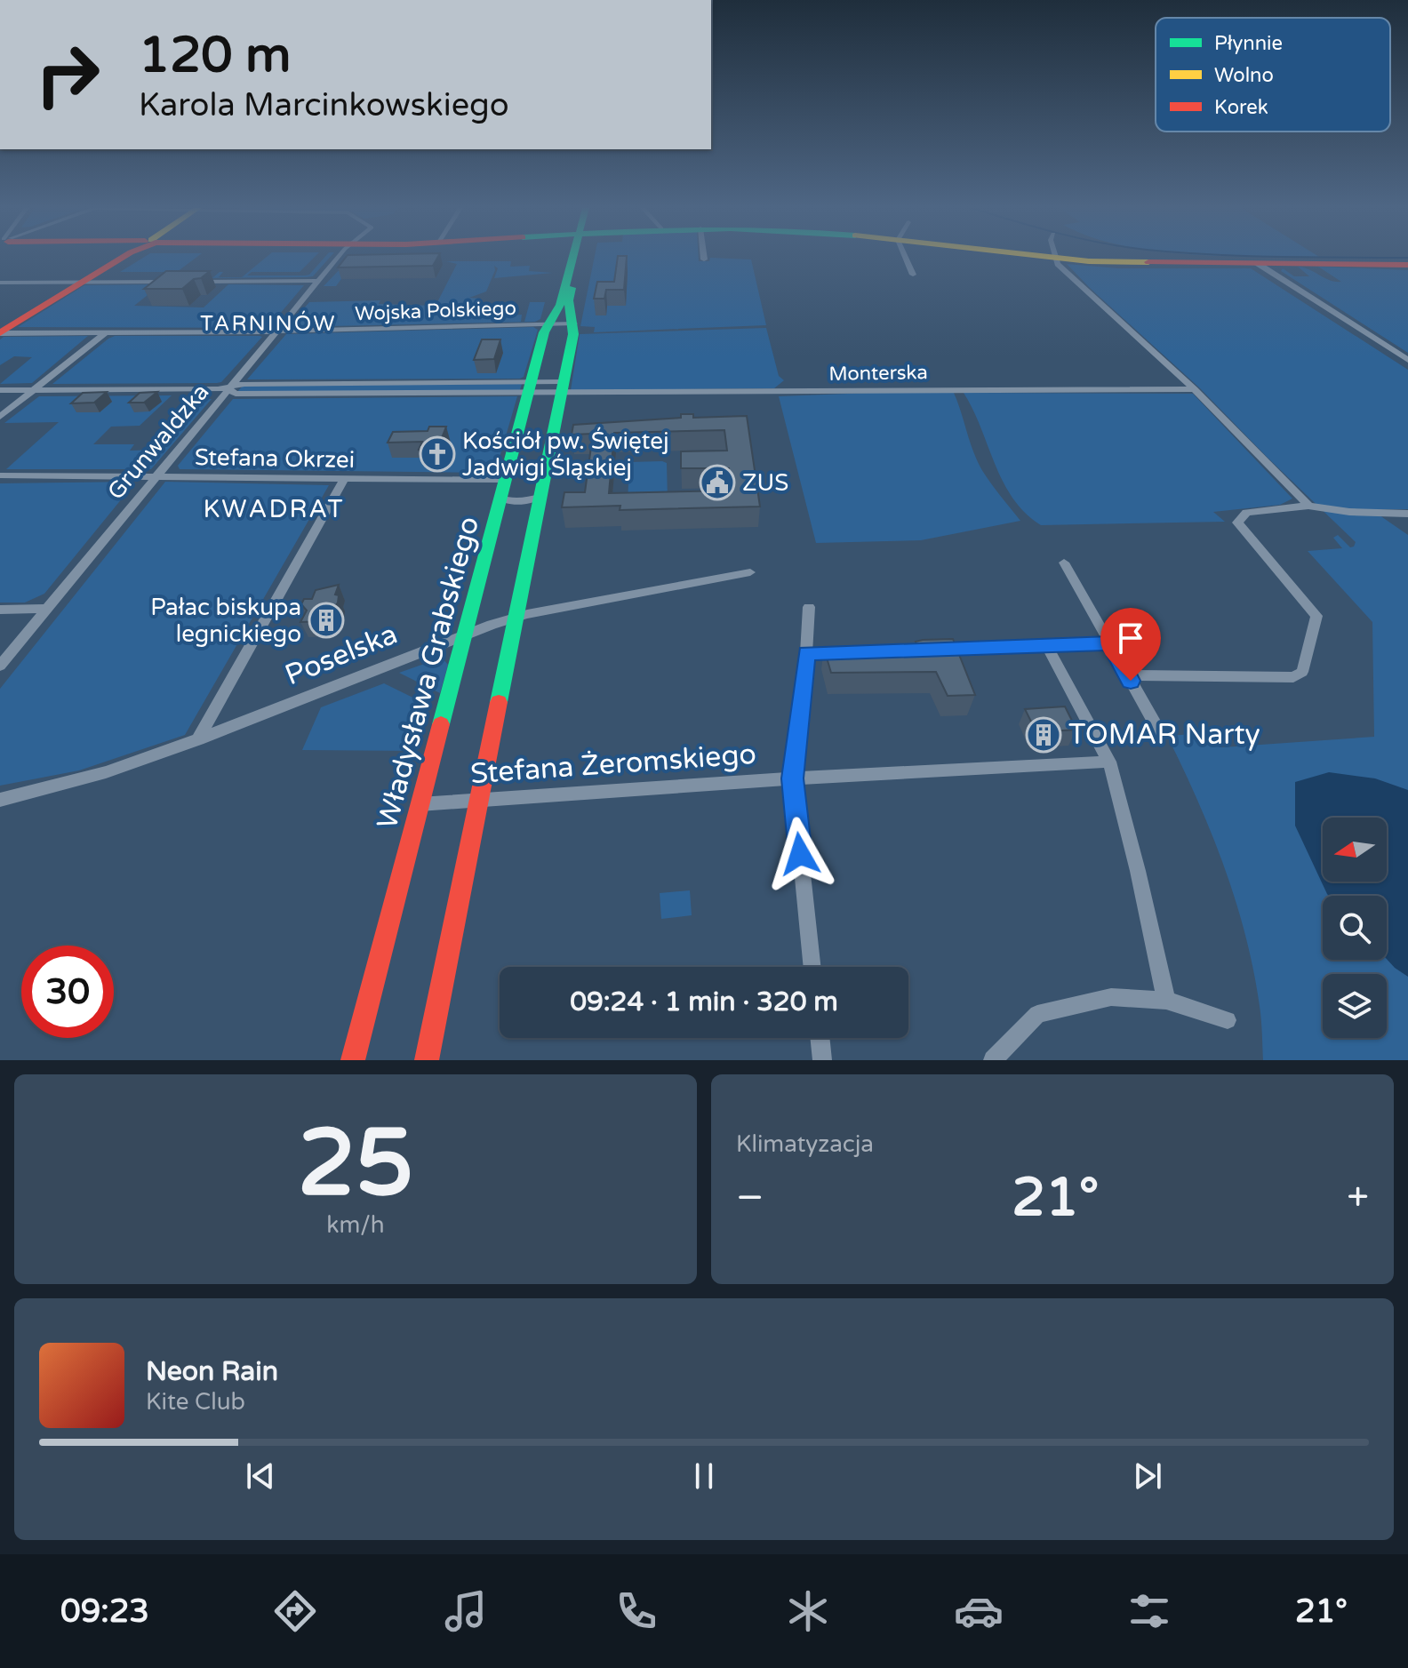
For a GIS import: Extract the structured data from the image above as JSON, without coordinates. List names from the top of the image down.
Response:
{
  "streets": {
    "street": [
      "Wojska Polskiego",
      "Monterska",
      "Grunwaldzka",
      "Stefana Okrzei",
      "Poselska",
      "Władysława Grabskiego",
      "Stefana Żeromskiego"
    ]
  },
  "crossings": [
    ["Wojska Polskiego", "Grunwaldzka"],
    ["Wojska Polskiego", "Władysława Grabskiego"],
    ["Monterska", "Władysława Grabskiego"],
    ["Grunwaldzka", "Stefana Okrzei"],
    ["Stefana Okrzei", "Władysława Grabskiego"],
    ["Poselska", "Władysława Grabskiego"],
    ["Władysława Grabskiego", "Stefana Żeromskiego"]
  ],
  "districts": ["TARNINÓW", "KWADRAT"],
  "places": {
    "church": ["Kościół pw. Świętej Jadwigi Śląskiej"],
    "public building": ["ZUS"],
    "building": ["Pałac biskupa legnickiego", "TOMAR Narty"]
  },
  "legend": ["Płynnie", "Wolno", "Korek"],
  "north": "left",
  "page": {
    "turn": ["120 m", "Karola Marcinkowskiego"],
    "limit": "30",
    "trip": "09:24 · 1 min · 320 m",
    "tile": [
      ["25", "km/h"],
      "Klimatyzacja"
    ],
    "heat": ["−", "21°", "+"],
    "song": ["Neon Rain", "Kite Club"],
    "tabs": ["09:23", "21°"]
  }
}
